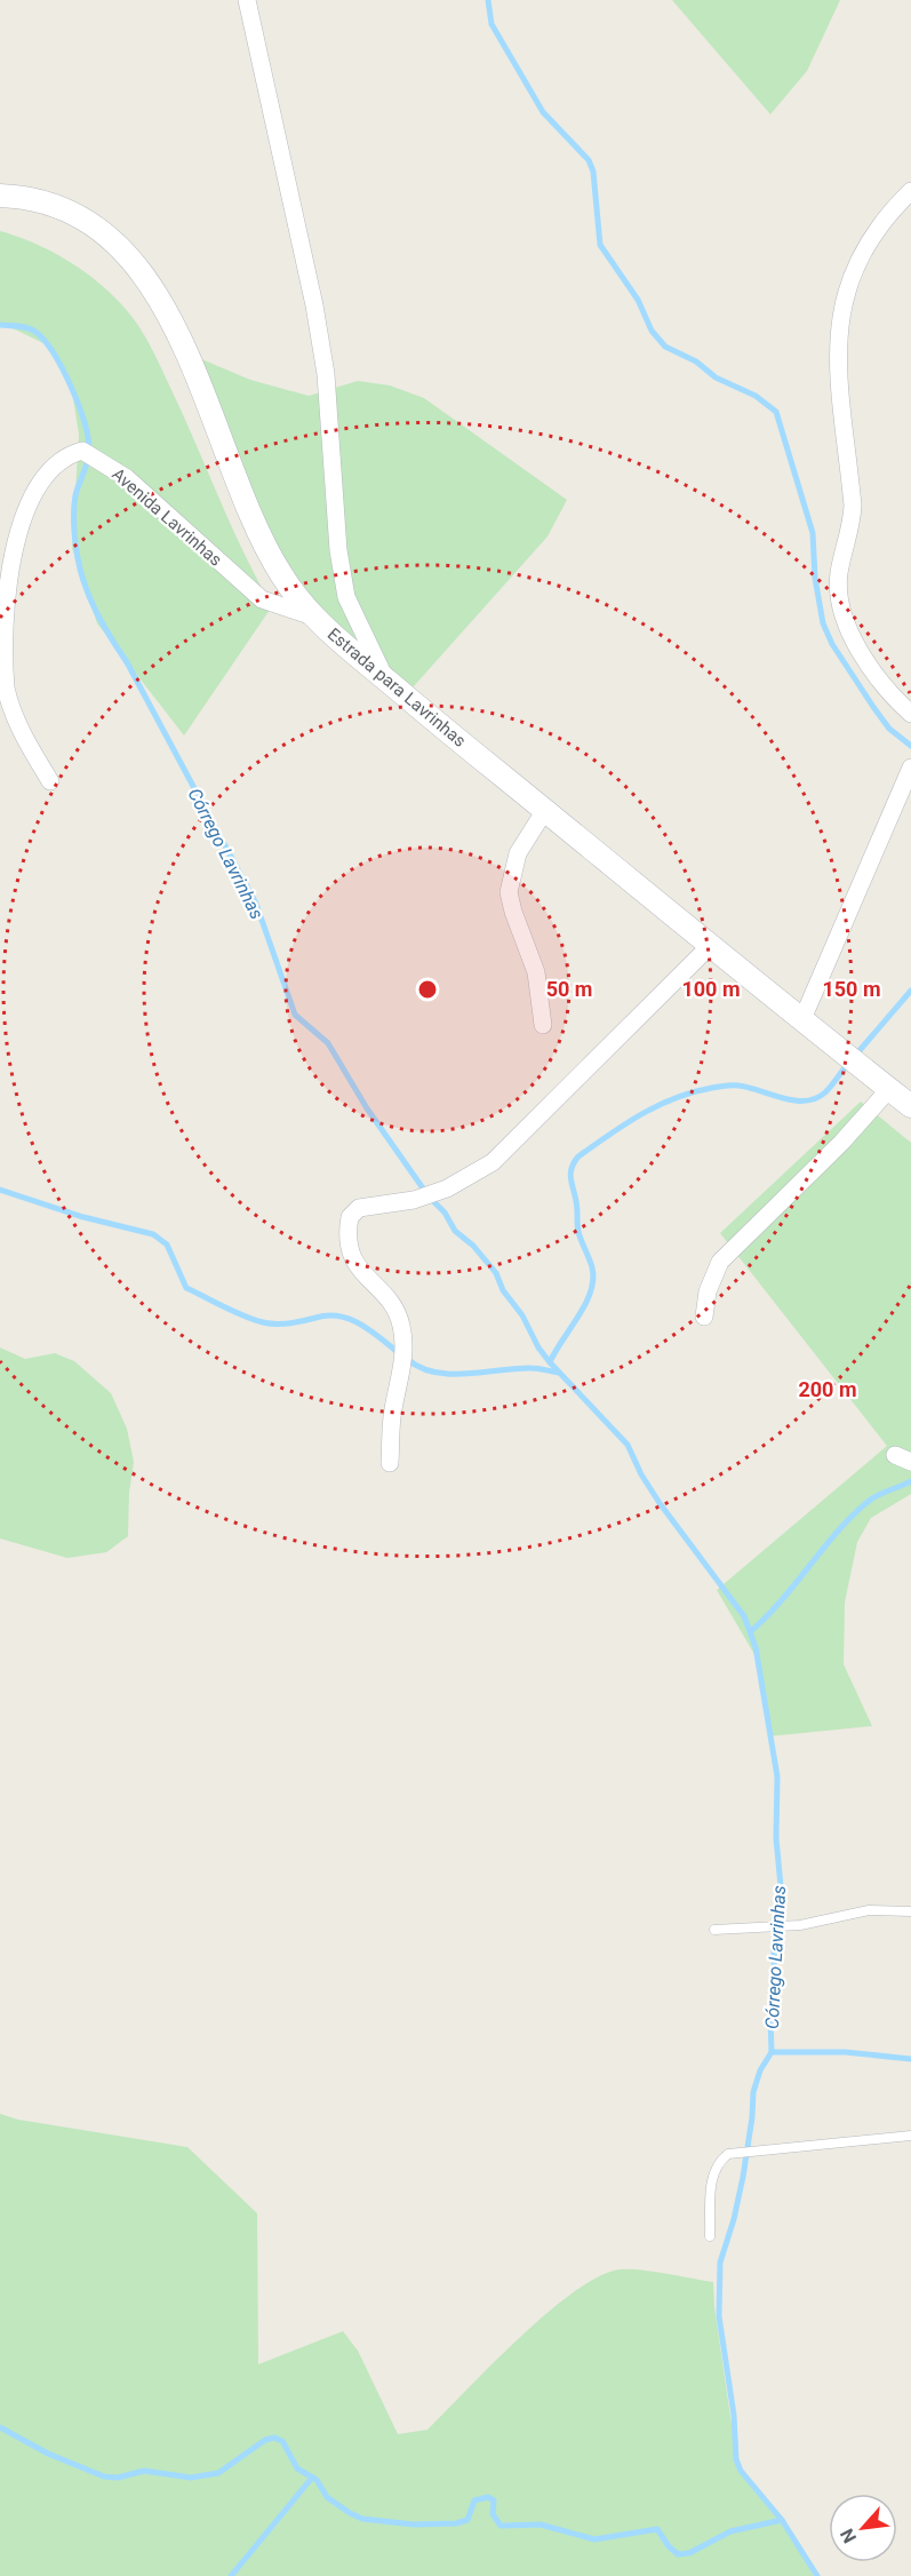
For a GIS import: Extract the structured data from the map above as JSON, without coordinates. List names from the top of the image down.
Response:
{
  "streets": {
    "street": ["Avenida Lavrinhas", "Estrada para Lavrinhas"]
  },
  "crossings": [
    ["Avenida Lavrinhas", "Estrada para Lavrinhas"]
  ],
  "water": ["Córrego Lavrinhas"],
  "north": "bottom left",
  "rings": [
    "50 m",
    "100 m",
    "150 m",
    "200 m"
  ]
}
